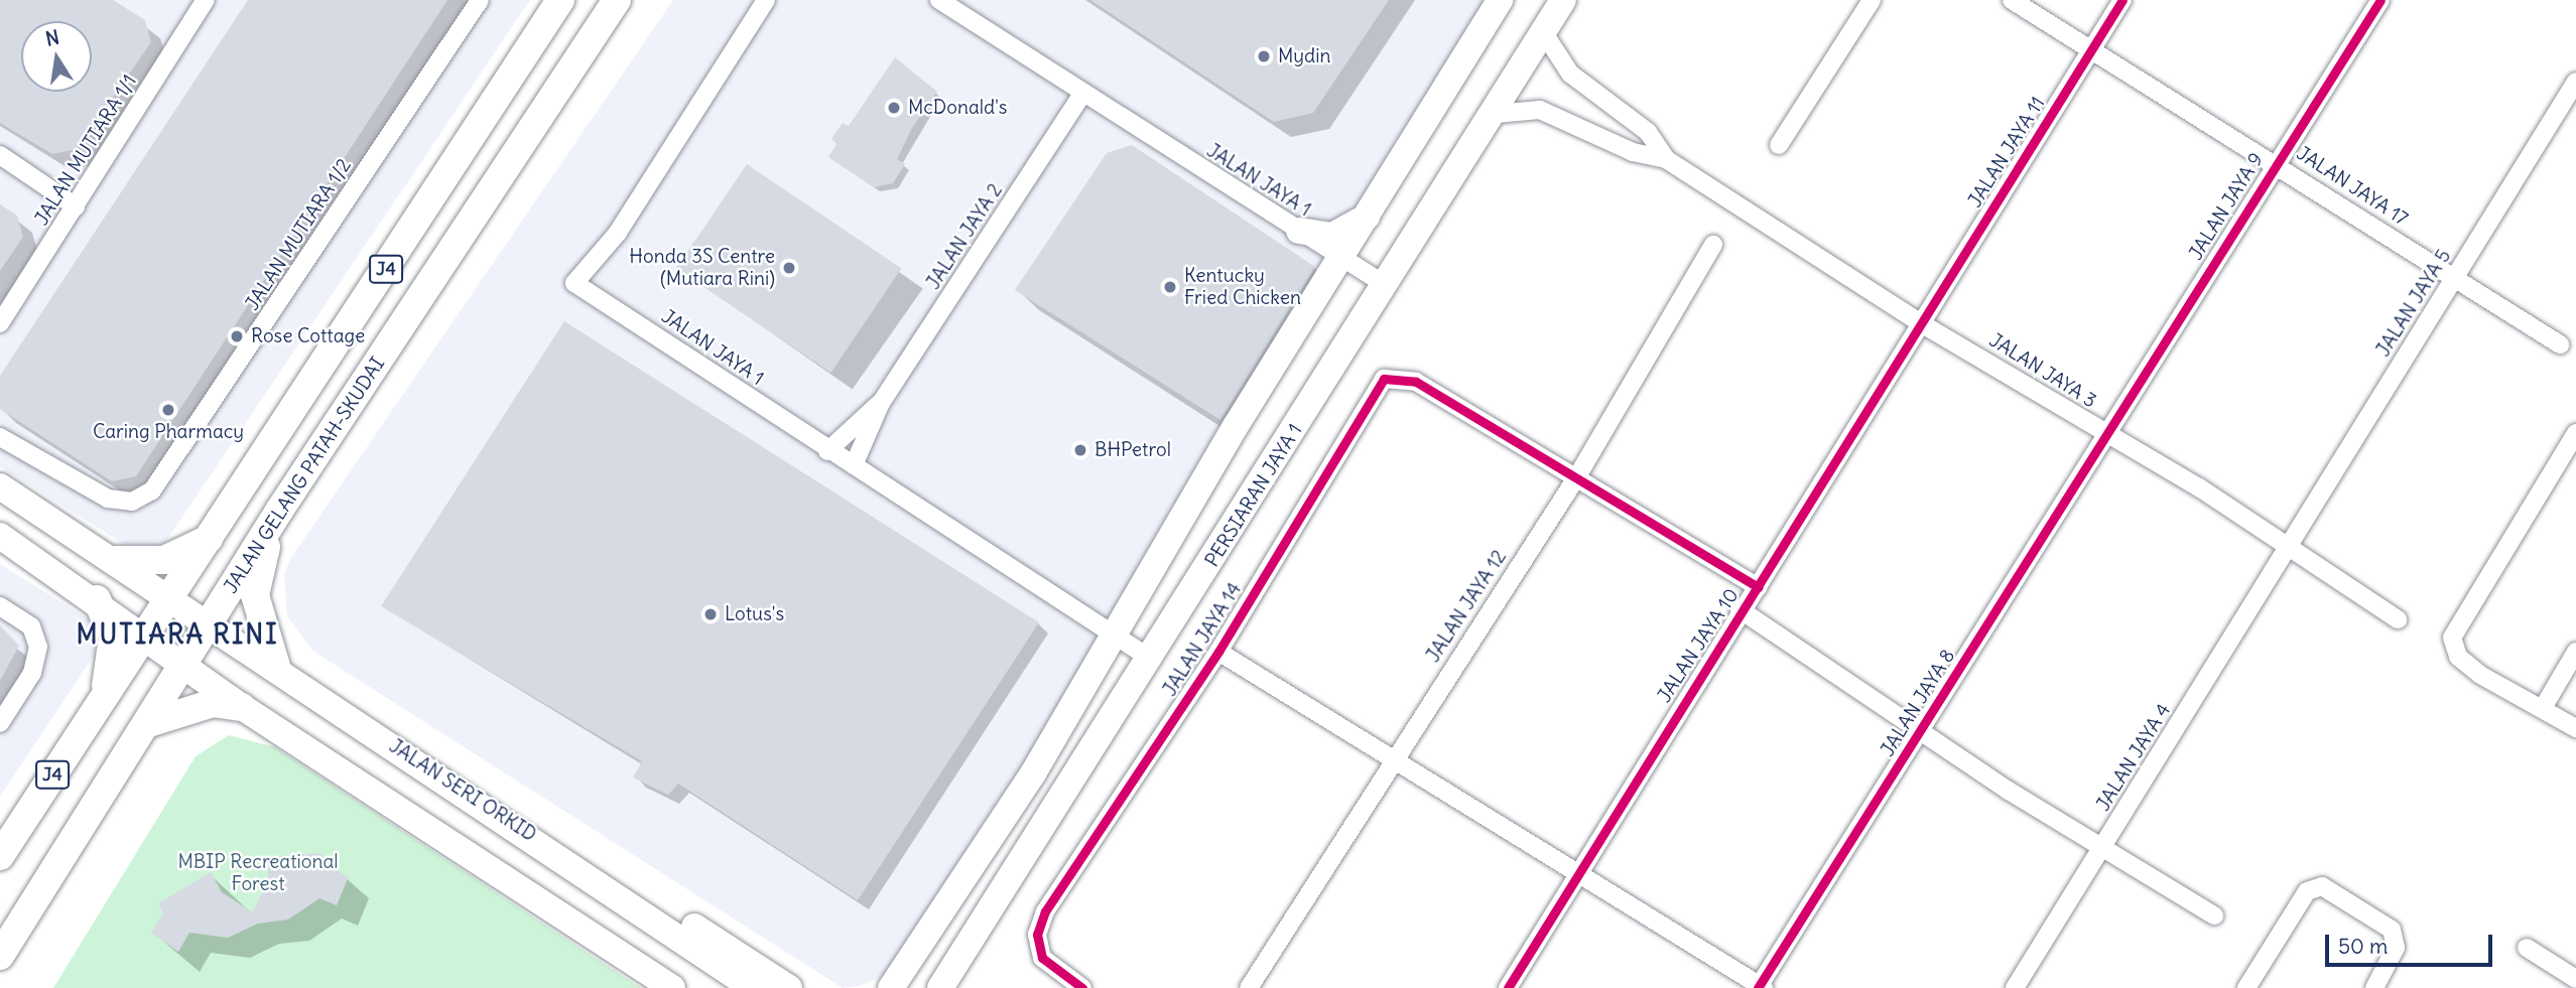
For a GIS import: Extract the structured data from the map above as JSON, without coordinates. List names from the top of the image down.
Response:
{
  "streets": {
    "main road": [
      "J4",
      "JALAN GELANG PATAH-SKUDAI",
      "PERSIARAN JAYA 1",
      "JALAN SERI ORKID"
    ],
    "street": [
      "JALAN MUTIARA 1/1",
      "JALAN JAYA 11",
      "JALAN JAYA 1",
      "JALAN JAYA 17",
      "JALAN JAYA 9",
      "JALAN MUTIARA 1/2",
      "JALAN JAYA 2",
      "JALAN JAYA 5",
      "JALAN JAYA 3",
      "JALAN JAYA 12",
      "JALAN JAYA 14",
      "JALAN JAYA 10",
      "JALAN JAYA 8",
      "JALAN JAYA 4"
    ]
  },
  "crossings": [
    ["JALAN JAYA 11", "JALAN JAYA 17"],
    ["JALAN JAYA 11", "JALAN JAYA 3"],
    ["JALAN JAYA 11", "JALAN JAYA 10"],
    ["JALAN JAYA 1", "JALAN JAYA 2"],
    ["JALAN JAYA 1", "PERSIARAN JAYA 1"],
    ["JALAN JAYA 17", "JALAN JAYA 9"],
    ["JALAN JAYA 17", "JALAN JAYA 5"],
    ["JALAN JAYA 9", "JALAN JAYA 3"],
    ["JALAN JAYA 9", "JALAN JAYA 8"],
    ["J4", "JALAN SERI ORKID"],
    ["JALAN JAYA 5", "JALAN JAYA 3"],
    ["JALAN JAYA 5", "JALAN JAYA 4"],
    ["JALAN JAYA 3", "JALAN JAYA 10"],
    ["JALAN JAYA 3", "JALAN JAYA 8"],
    ["JALAN JAYA 3", "JALAN JAYA 4"],
    ["JALAN GELANG PATAH-SKUDAI", "JALAN SERI ORKID"],
    ["JALAN JAYA 12", "JALAN JAYA 14"]
  ],
  "districts": ["MUTIARA RINI"],
  "parks": ["MBIP Recreational Forest"],
  "places": [
    "Mydin",
    "McDonald's",
    "Honda 3S Centre (Mutiara Rini)",
    "Kentucky Fried Chicken",
    "Rose Cottage",
    "Caring Pharmacy",
    "BHPetrol",
    "Lotus's"
  ],
  "scale_bar": "50 m",
  "north": "top"
}
